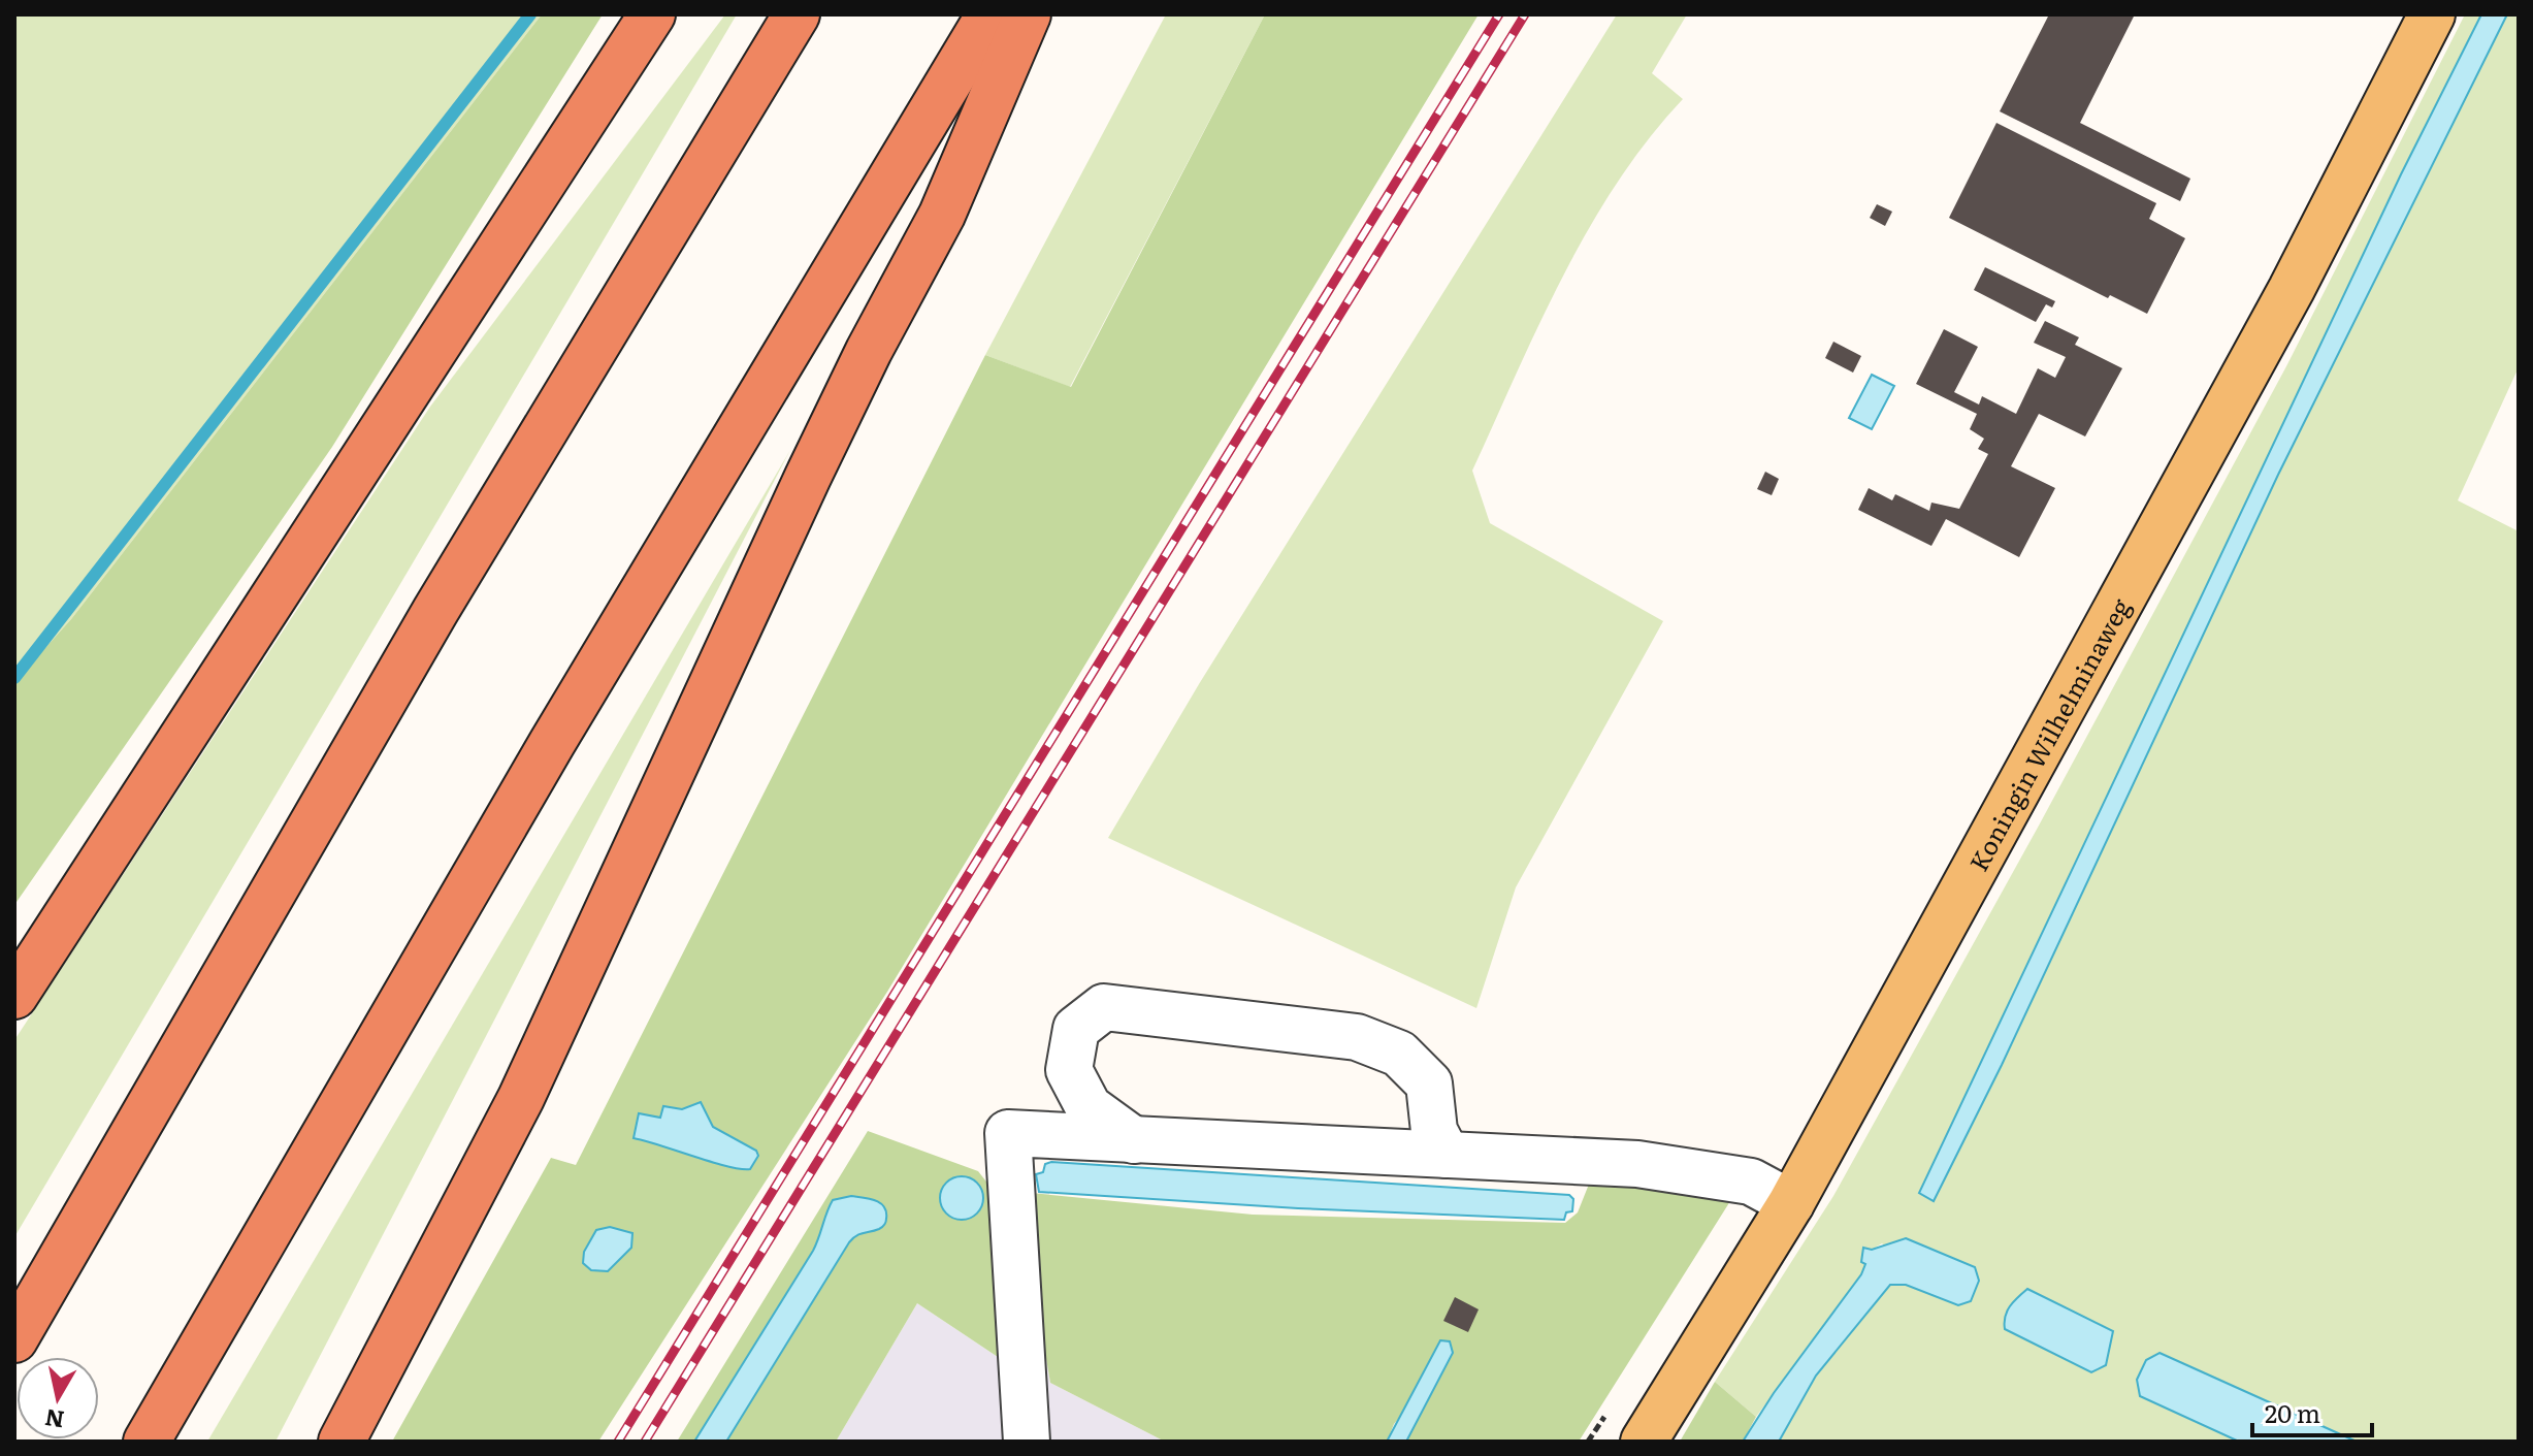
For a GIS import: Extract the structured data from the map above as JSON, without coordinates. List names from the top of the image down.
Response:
{
  "streets": {
    "main road": ["Koningin Wilhelminaweg"]
  },
  "scale_bar": "20 m",
  "north": "bottom"
}
